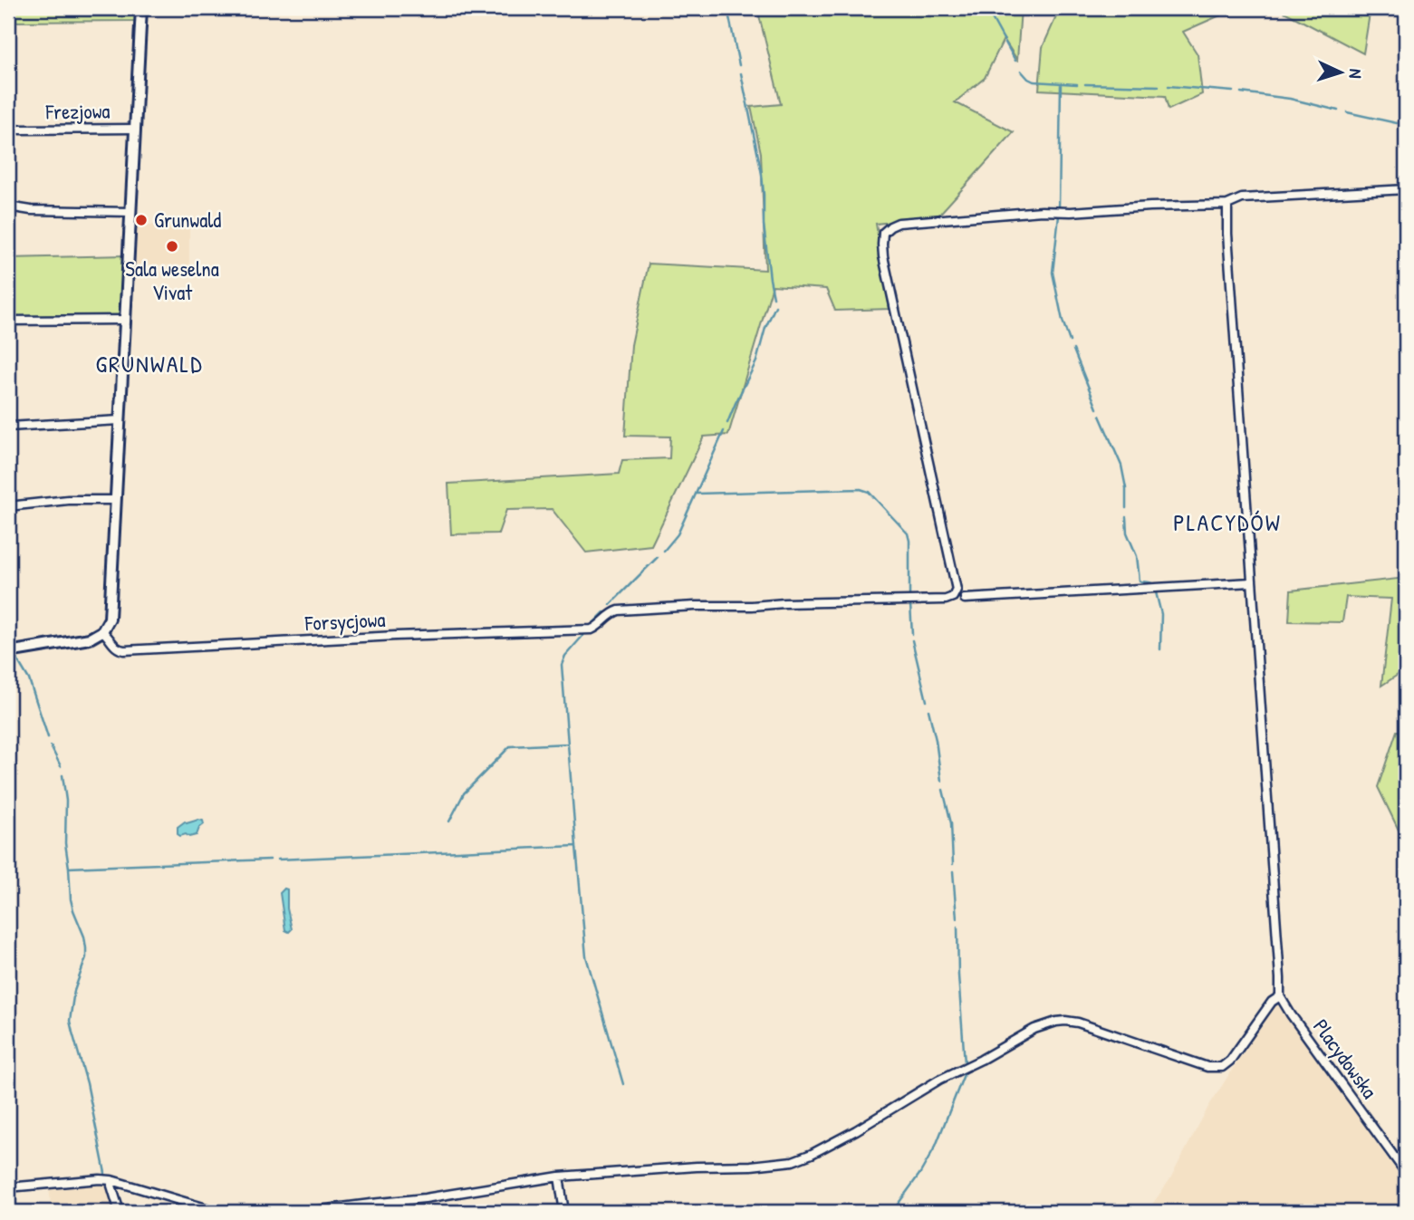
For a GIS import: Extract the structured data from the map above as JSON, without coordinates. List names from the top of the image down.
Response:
{
  "streets": {
    "street": ["Frezjowa", "Forsycjowa", "Placydowska"]
  },
  "districts": ["GRUNWALD", "PLACYDÓW"],
  "places": ["Grunwald", "Sala weselna Vivat"],
  "north": "right"
}
